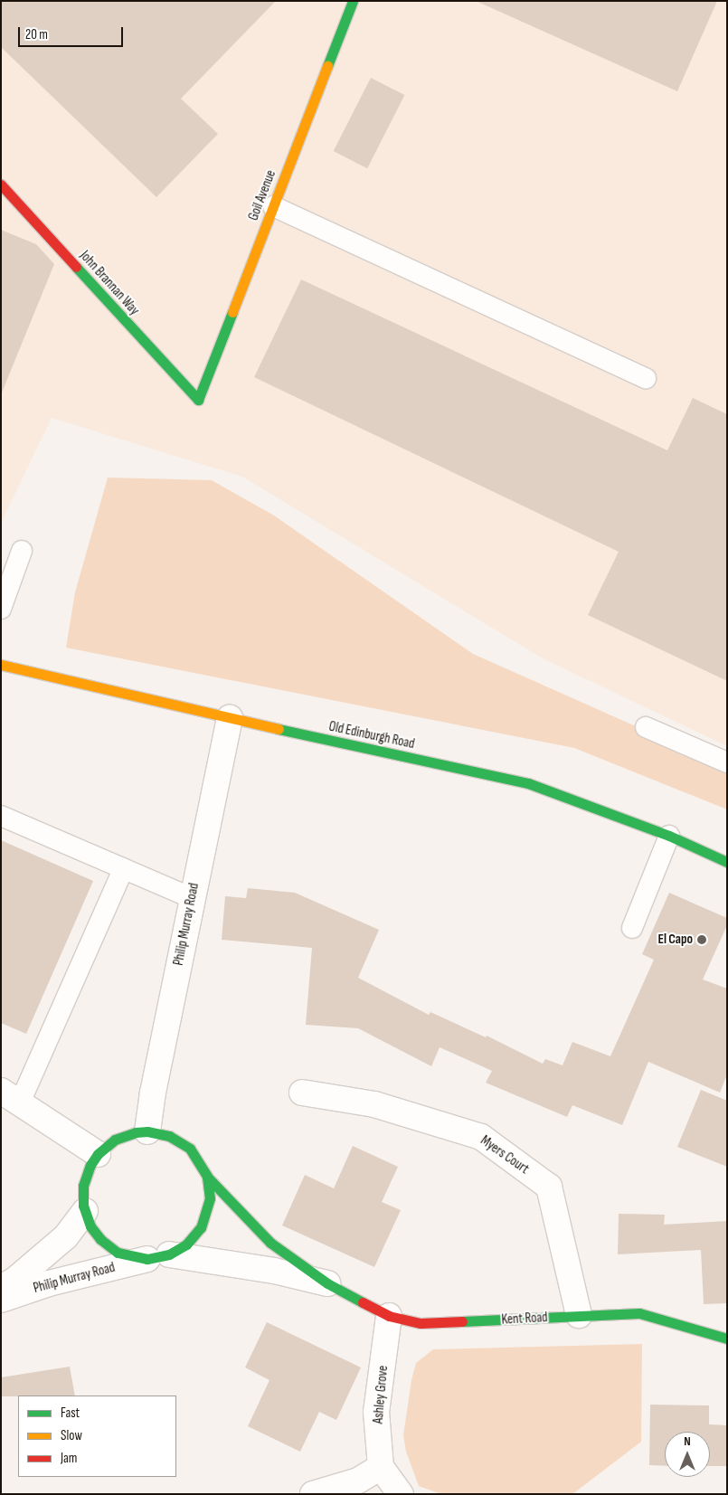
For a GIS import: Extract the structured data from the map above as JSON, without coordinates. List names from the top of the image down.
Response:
{
  "streets": {
    "street": [
      "Goil Avenue",
      "John Brannan Way",
      "Old Edinburgh Road",
      "Philip Murray Road",
      "Myers Court",
      "Kent Road",
      "Ashley Grove"
    ]
  },
  "crossings": [
    ["Goil Avenue", "John Brannan Way"],
    ["Old Edinburgh Road", "Philip Murray Road"],
    ["Philip Murray Road", "Kent Road"],
    ["Myers Court", "Kent Road"],
    ["Kent Road", "Ashley Grove"]
  ],
  "places": ["El Capo"],
  "legend": ["Fast", "Slow", "Jam"],
  "scale_bar": "20 m",
  "north": "top"
}
